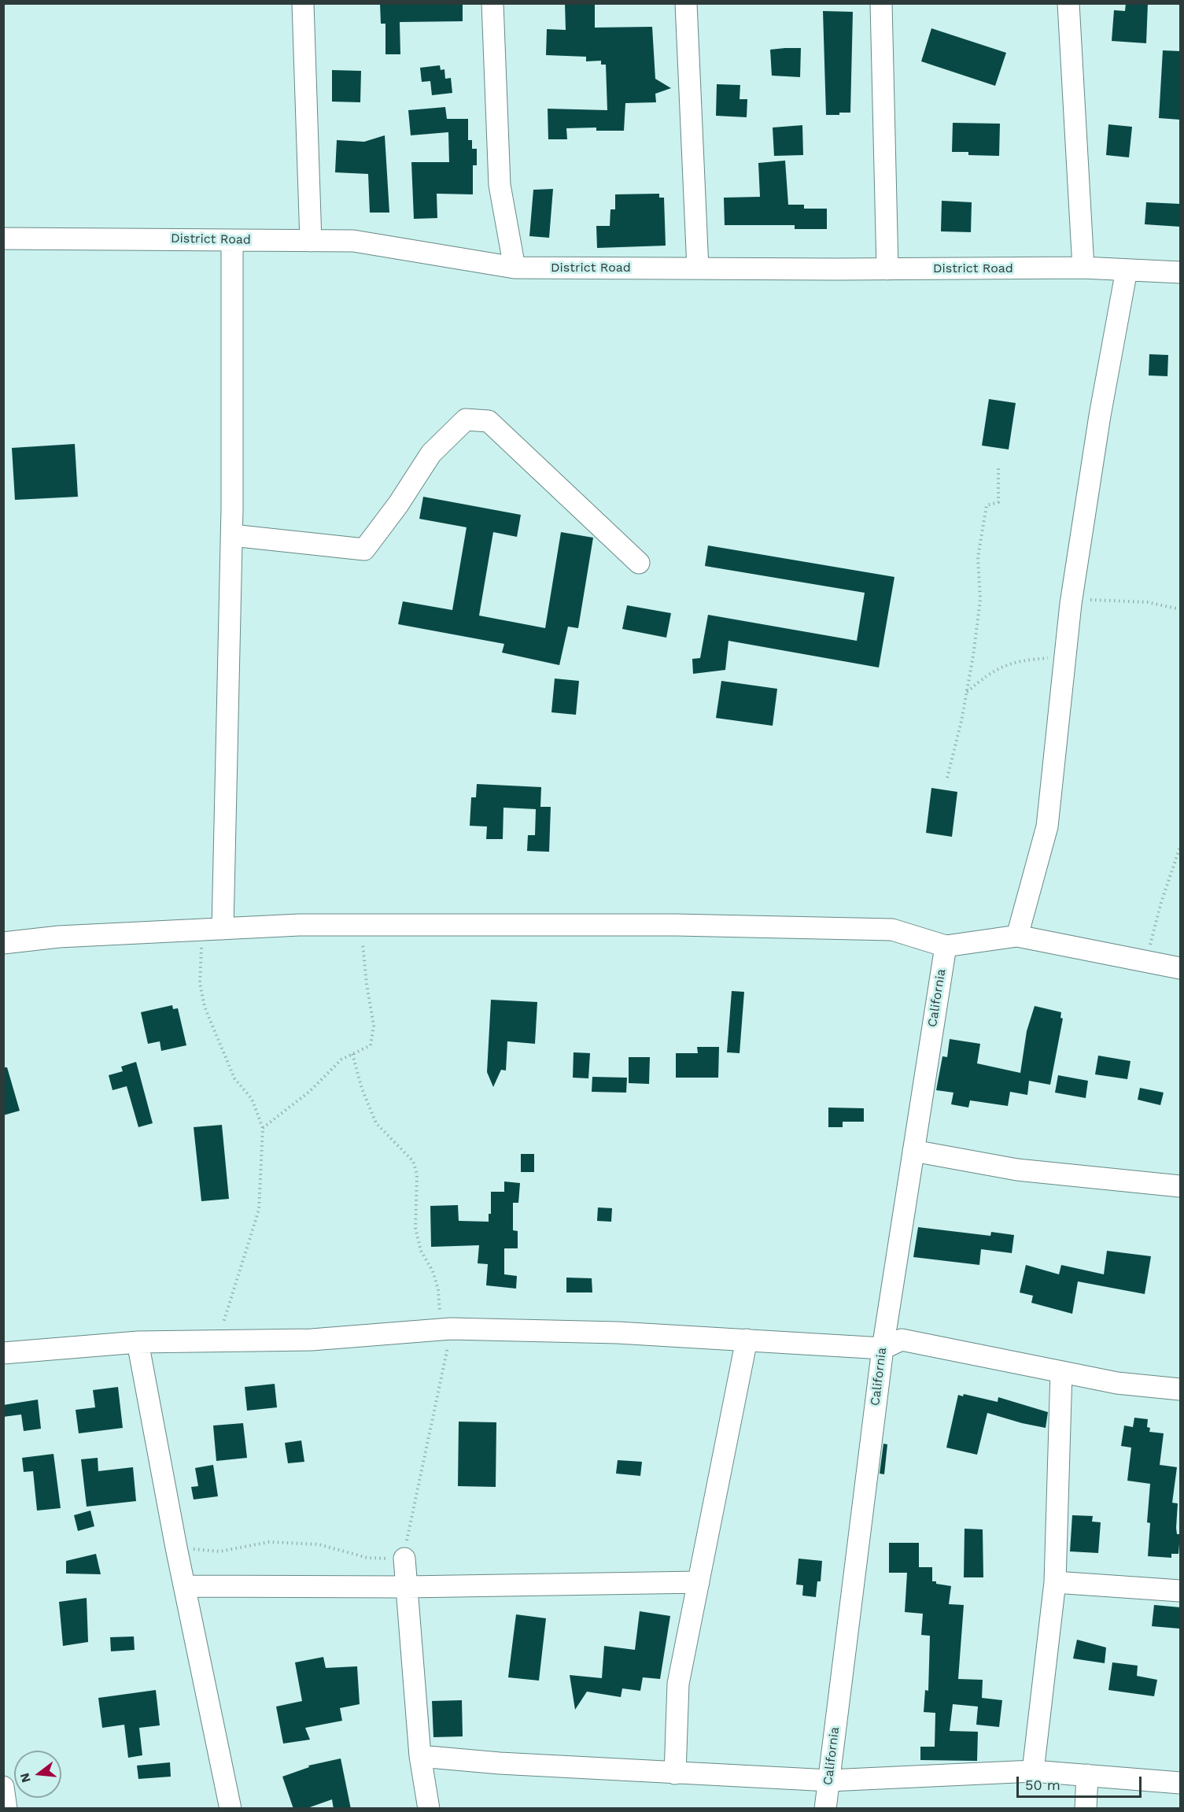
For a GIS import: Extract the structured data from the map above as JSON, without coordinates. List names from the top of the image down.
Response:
{
  "streets": {
    "street": ["District Road", "California"]
  },
  "scale_bar": "50 m",
  "north": "left"
}
